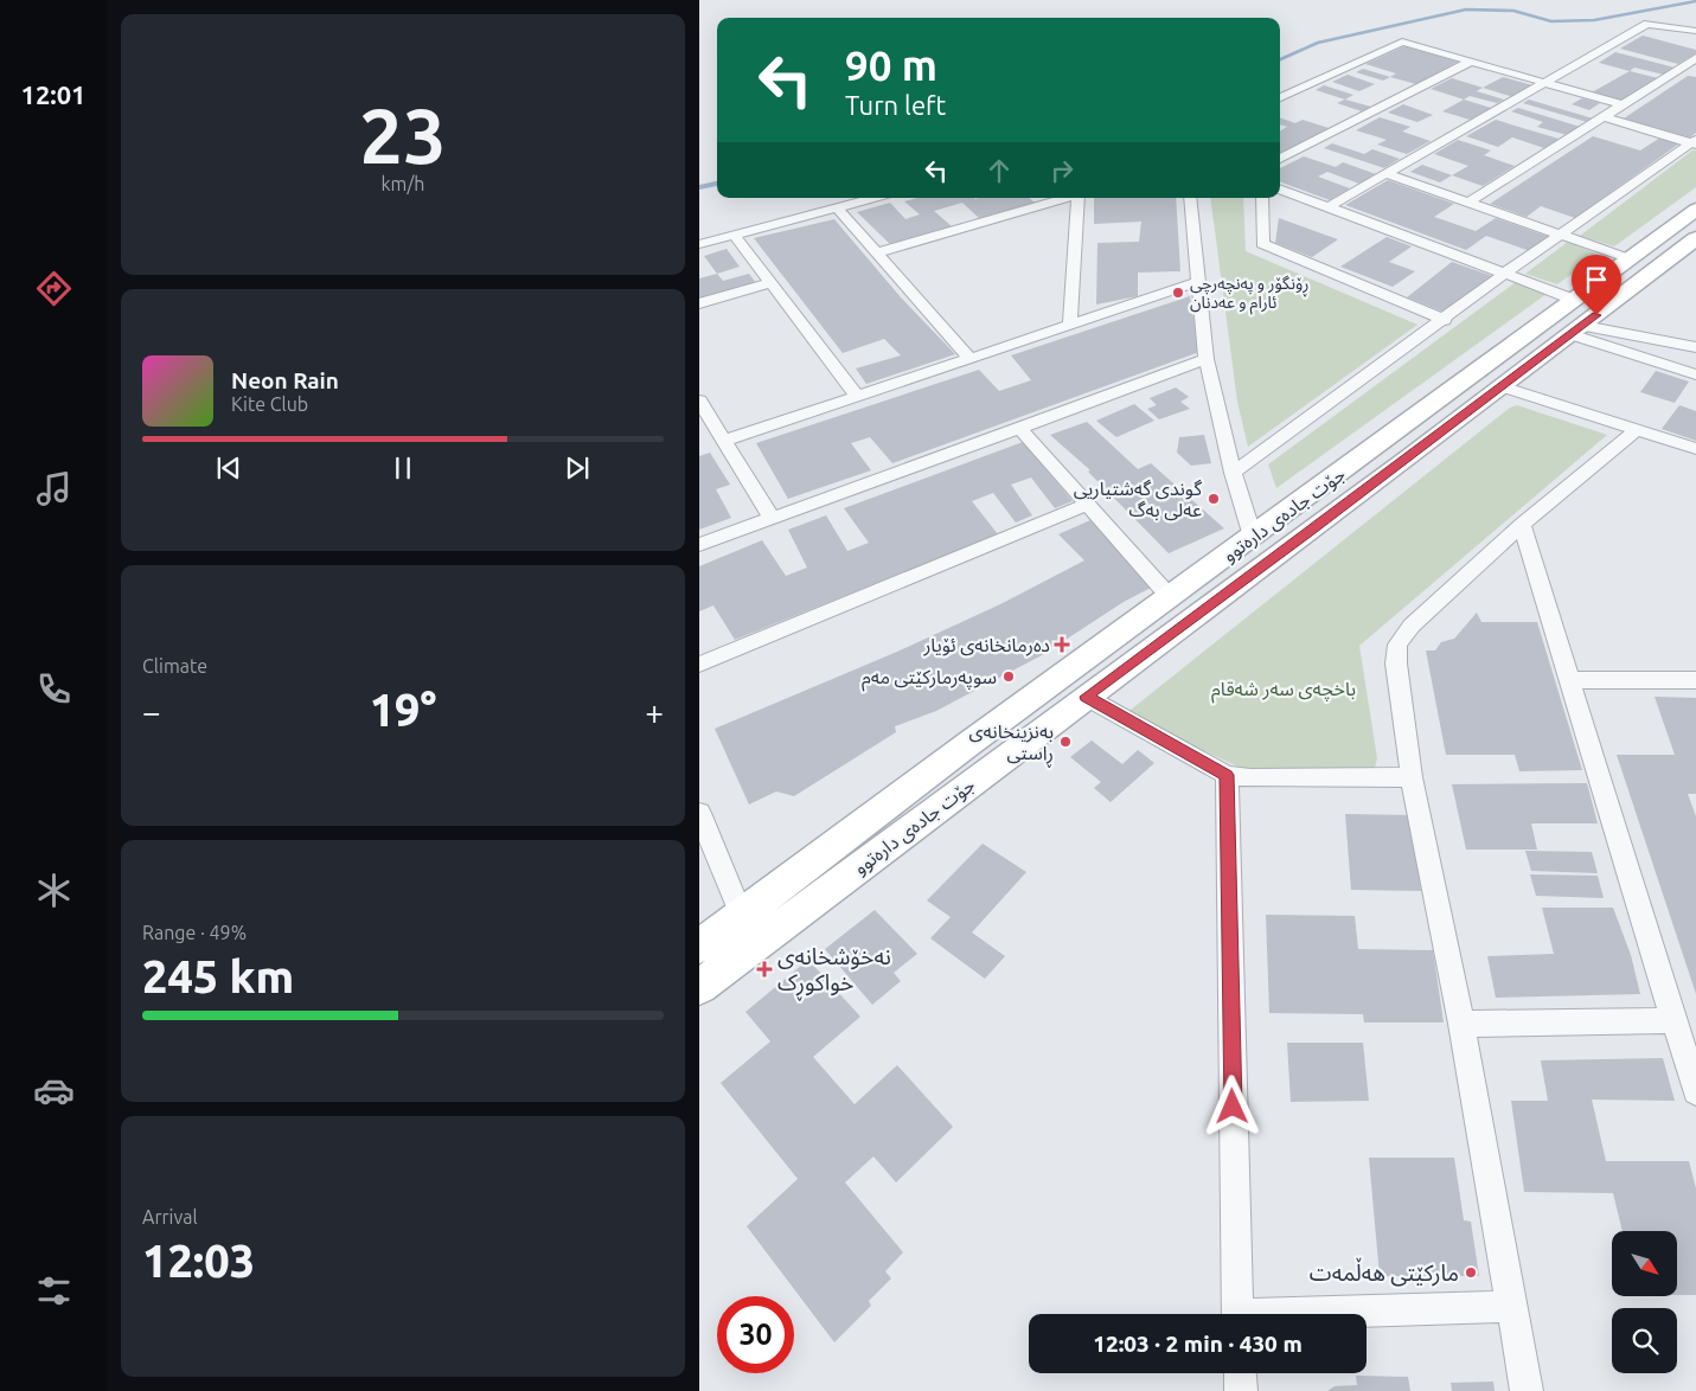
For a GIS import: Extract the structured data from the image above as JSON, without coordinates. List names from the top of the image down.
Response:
{
  "streets": {
    "main road": ["جۆت جادەی دارەتوو"]
  },
  "parks": ["باخچەی سەر شەقام"],
  "places": {
    "other": [
      "ڕۆنگۆڕ و پەنچەرچی ئارام و عەدنان",
      "گوندی گەشتیاریی عەلی بەگ",
      "سوپەرمارکێتی مەم",
      "بەنزینخانەی ڕاستی",
      "مارکێتی هەڵمەت"
    ],
    "health": ["دەرمانخانەی ئۆیار", "نەخۆشخانەی خواکوڕک"]
  },
  "north": "bottom right",
  "page": {
    "tabs": "12:01",
    "tile": [
      ["23", "km/h"],
      "Climate",
      ["Range · 49%", "245 km"],
      ["Arrival", "12:03"]
    ],
    "turn": ["90 m", "Turn left"],
    "song": ["Neon Rain", "Kite Club"],
    "heat": ["−", "19°", "+"],
    "limit": "30",
    "trip": "12:03 · 2 min · 430 m"
  }
}
